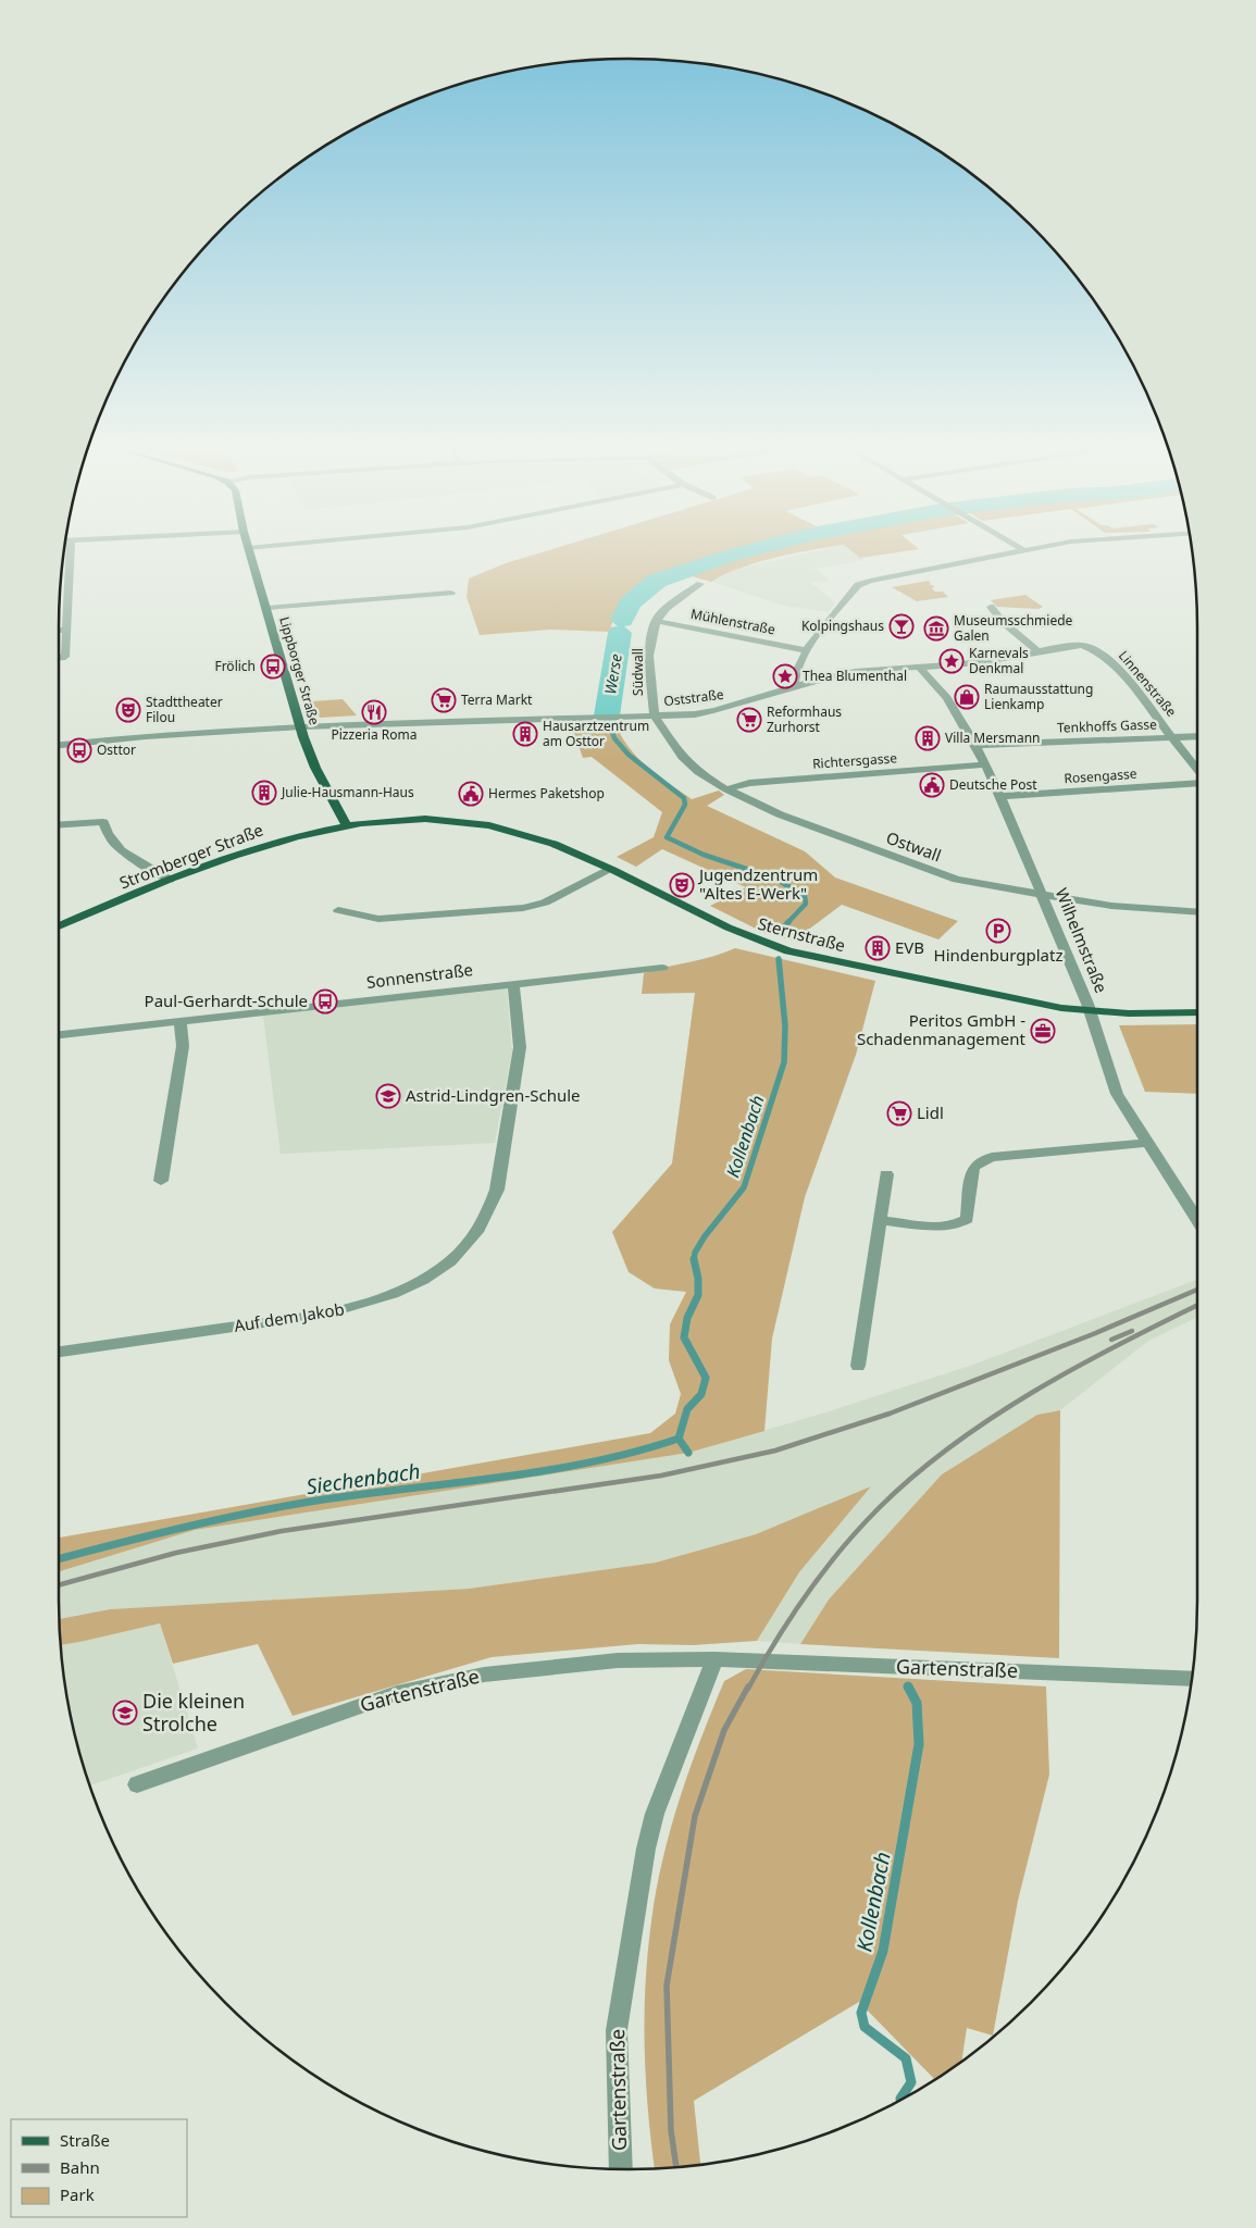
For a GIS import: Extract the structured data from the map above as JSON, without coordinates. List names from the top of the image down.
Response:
{
  "streets": {
    "main road": ["Lippborger Straße", "Stromberger Straße", "Sternstraße"],
    "street": [
      "Mühlenstraße",
      "Südwall",
      "Linnenstraße",
      "Oststraße",
      "Tenkhoffs Gasse",
      "Richtersgasse",
      "Rosengasse",
      "Ostwall",
      "Wilhelmstraße",
      "Sonnenstraße",
      "Auf dem Jakob",
      "Gartenstraße"
    ]
  },
  "crossings": [
    ["Mühlenstraße", "Südwall"],
    ["Lippborger Straße", "Oststraße"],
    ["Lippborger Straße", "Stromberger Straße"],
    ["Lippborger Straße", "Sternstraße"],
    ["Südwall", "Oststraße"],
    ["Südwall", "Ostwall"],
    ["Linnenstraße", "Oststraße"],
    ["Linnenstraße", "Tenkhoffs Gasse"],
    ["Oststraße", "Ostwall"],
    ["Oststraße", "Wilhelmstraße"],
    ["Tenkhoffs Gasse", "Wilhelmstraße"],
    ["Richtersgasse", "Ostwall"],
    ["Richtersgasse", "Wilhelmstraße"],
    ["Rosengasse", "Wilhelmstraße"],
    ["Ostwall", "Wilhelmstraße"],
    ["Stromberger Straße", "Sternstraße"],
    ["Sternstraße", "Wilhelmstraße"],
    ["Sonnenstraße", "Auf dem Jakob"]
  ],
  "water": ["Werse", "Kollenbach", "Siechenbach"],
  "places": {
    "bar": ["Kolpingshaus"],
    "museum": ["Museumsschmiede Galen"],
    "place": ["Karnevals Denkmal", "Thea Blumenthal"],
    "bus stop": ["Frölich", "Osttor", "Paul-Gerhardt-Schule"],
    "shop": ["Raumausstattung Lienkamp"],
    "supermarket": ["Terra Markt", "Reformhaus Zurhorst", "Lidl"],
    "theatre": ["Stadttheater Filou", "Jugendzentrum \"Altes E-Werk\""],
    "restaurant": ["Pizzeria Roma"],
    "building": [
      "Hausarztzentrum am Osttor",
      "Villa Mersmann",
      "Julie-Hausmann-Haus",
      "EVB"
    ],
    "public building": ["Deutsche Post", "Hermes Paketshop"],
    "parking": ["Hindenburgplatz"],
    "office": ["Peritos GmbH - Schadenmanagement"],
    "school or university": ["Astrid-Lindgren-Schule", "Die kleinen Strolche"]
  },
  "legend": ["Straße", "Bahn", "Park"]
}
